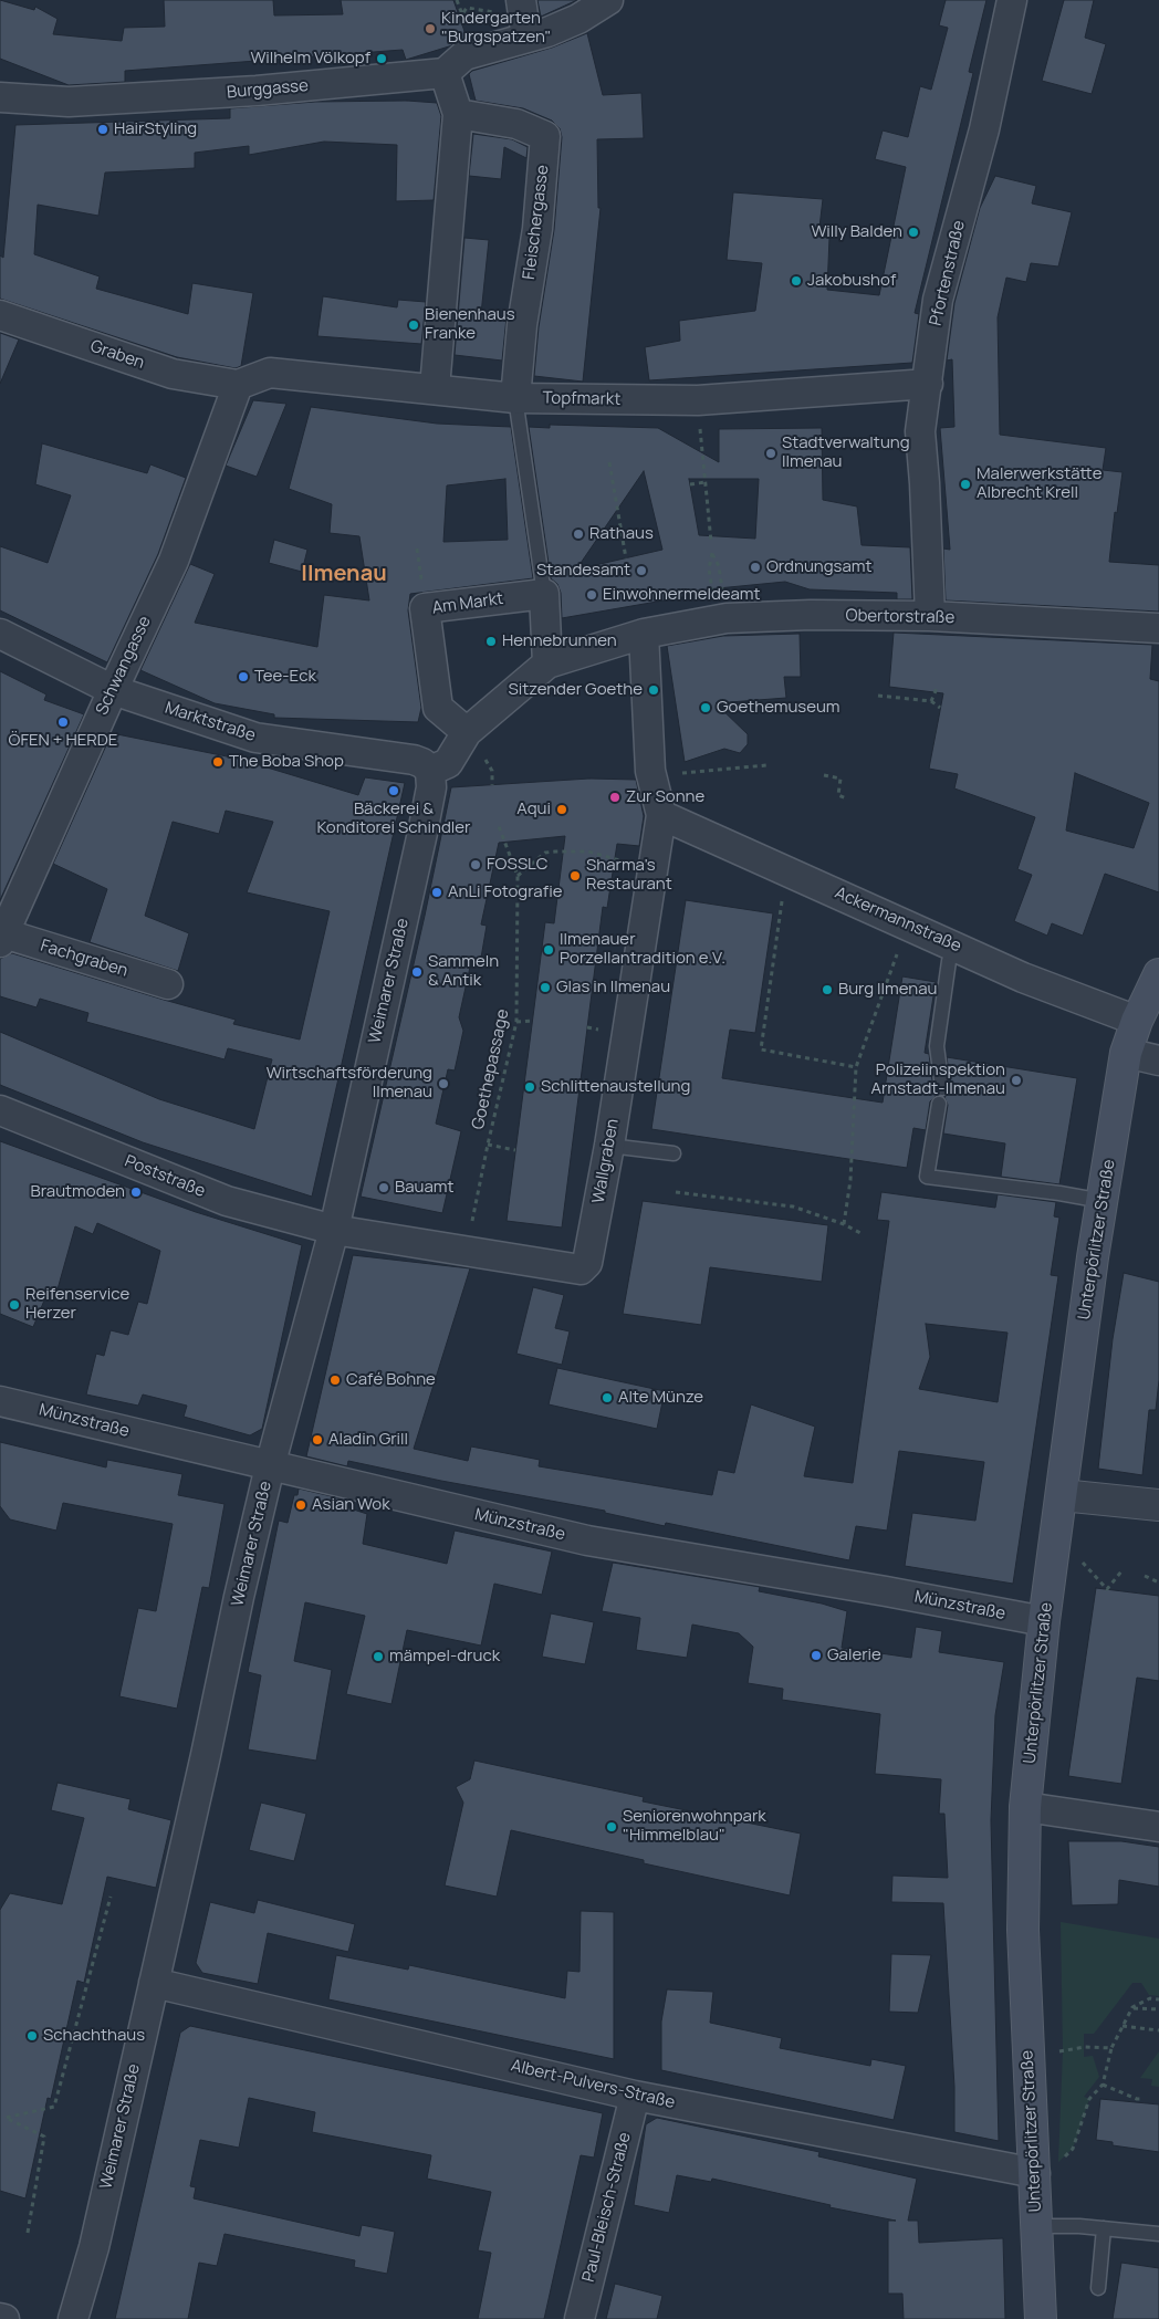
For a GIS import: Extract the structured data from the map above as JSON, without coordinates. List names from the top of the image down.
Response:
{
  "streets": {
    "main road": ["Unterpörlitzer Straße"],
    "street": [
      "Burggasse",
      "Fleischergasse",
      "Pfortenstraße",
      "Graben",
      "Topfmarkt",
      "Am Markt",
      "Obertorstraße",
      "Schwangasse",
      "Marktstraße",
      "Ackermannstraße",
      "Fachgraben",
      "Weimarer Straße",
      "Wallgraben",
      "Poststraße",
      "Münzstraße",
      "Albert-Pulvers-Straße",
      "Paul-Bleisch-Straße"
    ],
    "path": ["Goethepassage"]
  },
  "crossings": [
    ["Fleischergasse", "Topfmarkt"],
    ["Pfortenstraße", "Topfmarkt"],
    ["Pfortenstraße", "Obertorstraße"],
    ["Graben", "Topfmarkt"],
    ["Graben", "Schwangasse"],
    ["Topfmarkt", "Schwangasse"],
    ["Obertorstraße", "Wallgraben"],
    ["Schwangasse", "Marktstraße"],
    ["Schwangasse", "Fachgraben"],
    ["Marktstraße", "Weimarer Straße"],
    ["Ackermannstraße", "Wallgraben"],
    ["Ackermannstraße", "Unterpörlitzer Straße"],
    ["Weimarer Straße", "Wallgraben"],
    ["Weimarer Straße", "Poststraße"],
    ["Weimarer Straße", "Münzstraße"],
    ["Weimarer Straße", "Albert-Pulvers-Straße"],
    ["Goethepassage", "Wallgraben"],
    ["Wallgraben", "Poststraße"],
    ["Unterpörlitzer Straße", "Münzstraße"],
    ["Unterpörlitzer Straße", "Albert-Pulvers-Straße"],
    ["Albert-Pulvers-Straße", "Paul-Bleisch-Straße"]
  ],
  "districts": ["Ilmenau"],
  "places": [
    "Kindergarten \"Burgspatzen\"",
    "Wilhelm Völkopf",
    "HairStyling",
    "Willy Balden",
    "Jakobushof",
    "Bienenhaus Franke",
    "Stadtverwaltung Ilmenau",
    "Malerwerkstätte Albrecht Krell",
    "Rathaus",
    "Ordnungsamt",
    "Standesamt",
    "Einwohnermeldeamt",
    "Hennebrunnen",
    "Tee-Eck",
    "Sitzender Goethe",
    "Goethemuseum",
    "ÖFEN + HERDE",
    "The Boba Shop",
    "Bäckerei & Konditorei Schindler",
    "Zur Sonne",
    "Aqui",
    "FOSSLC",
    "Sharma's Restaurant",
    "AnLi Fotografie",
    "Ilmenauer Porzellantradition e.V.",
    "Sammeln & Antik",
    "Glas in Ilmenau",
    "Burg Ilmenau",
    "Polizeiinspektion Arnstadt-Ilmenau",
    "Wirtschaftsförderung Ilmenau",
    "Schlittenaustellung",
    "Bauamt",
    "Brautmoden",
    "Reifenservice Herzer",
    "Café Bohne",
    "Alte Münze",
    "Aladin Grill",
    "Asian Wok",
    "Galerie",
    "mämpel-druck",
    "Seniorenwohnpark \"Himmelblau\"",
    "Schachthaus"
  ]
}
